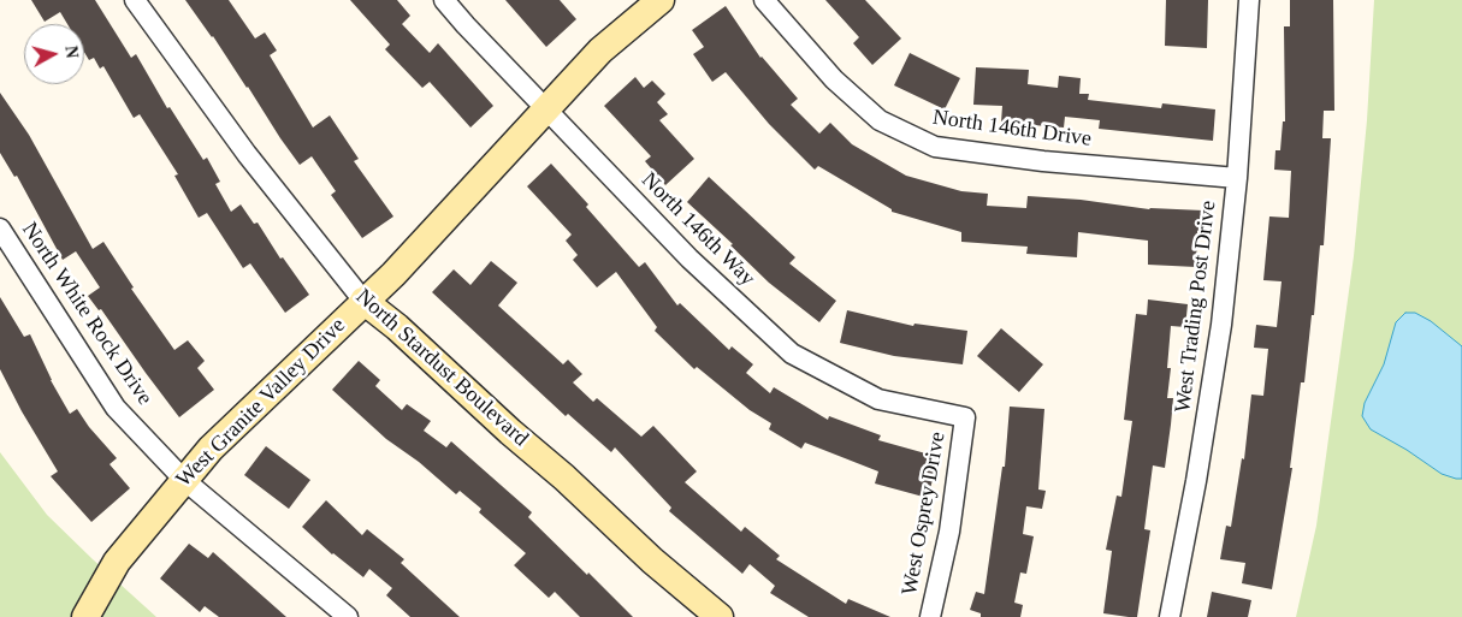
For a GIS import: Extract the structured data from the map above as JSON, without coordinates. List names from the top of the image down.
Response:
{
  "streets": {
    "street": [
      "North 146th Drive",
      "North 146th Way",
      "West Trading Post Drive",
      "North White Rock Drive",
      "North Stardust Boulevard",
      "West Granite Valley Drive",
      "West Osprey Drive"
    ]
  },
  "crossings": [
    ["North 146th Drive", "West Trading Post Drive"],
    ["North 146th Way", "West Granite Valley Drive"],
    ["North 146th Way", "West Osprey Drive"],
    ["North White Rock Drive", "West Granite Valley Drive"],
    ["North Stardust Boulevard", "West Granite Valley Drive"]
  ],
  "north": "right"
}
